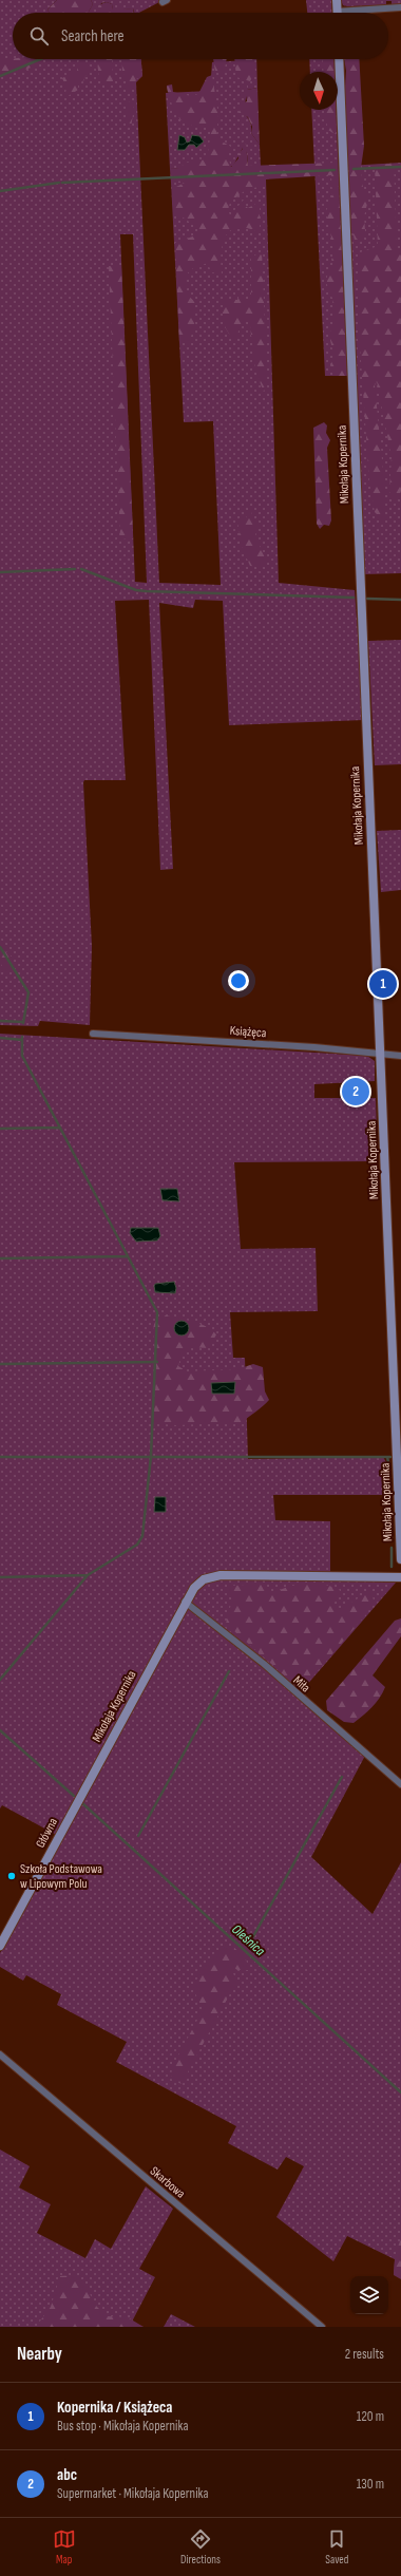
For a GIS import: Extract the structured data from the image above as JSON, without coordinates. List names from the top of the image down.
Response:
{
  "streets": {
    "street": [
      "Mikołaja Kopernika",
      "Książęca",
      "Miła",
      "Główna",
      "Skarbowa"
    ]
  },
  "crossings": [
    ["Mikołaja Kopernika", "Książęca"],
    ["Mikołaja Kopernika", "Miła"],
    ["Mikołaja Kopernika", "Główna"]
  ],
  "water": ["Oleśnica"],
  "places": ["Szkoła Podstawowa w Lipowym Polu"],
  "north": "bottom",
  "page": {
    "search": "Search here",
    "pins": ["1", "2"],
    "heading": ["Nearby", "2 results"],
    "list": [
      {
        "mark": "1",
        "name": "Kopernika / Książeca",
        "note": "Bus stop · Mikołaja Kopernika",
        "value": "120 m"
      },
      {
        "mark": "2",
        "name": "abc",
        "note": "Supermarket · Mikołaja Kopernika",
        "value": "130 m"
      }
    ],
    "nav": ["Map", "Directions", "Saved"]
  }
}
